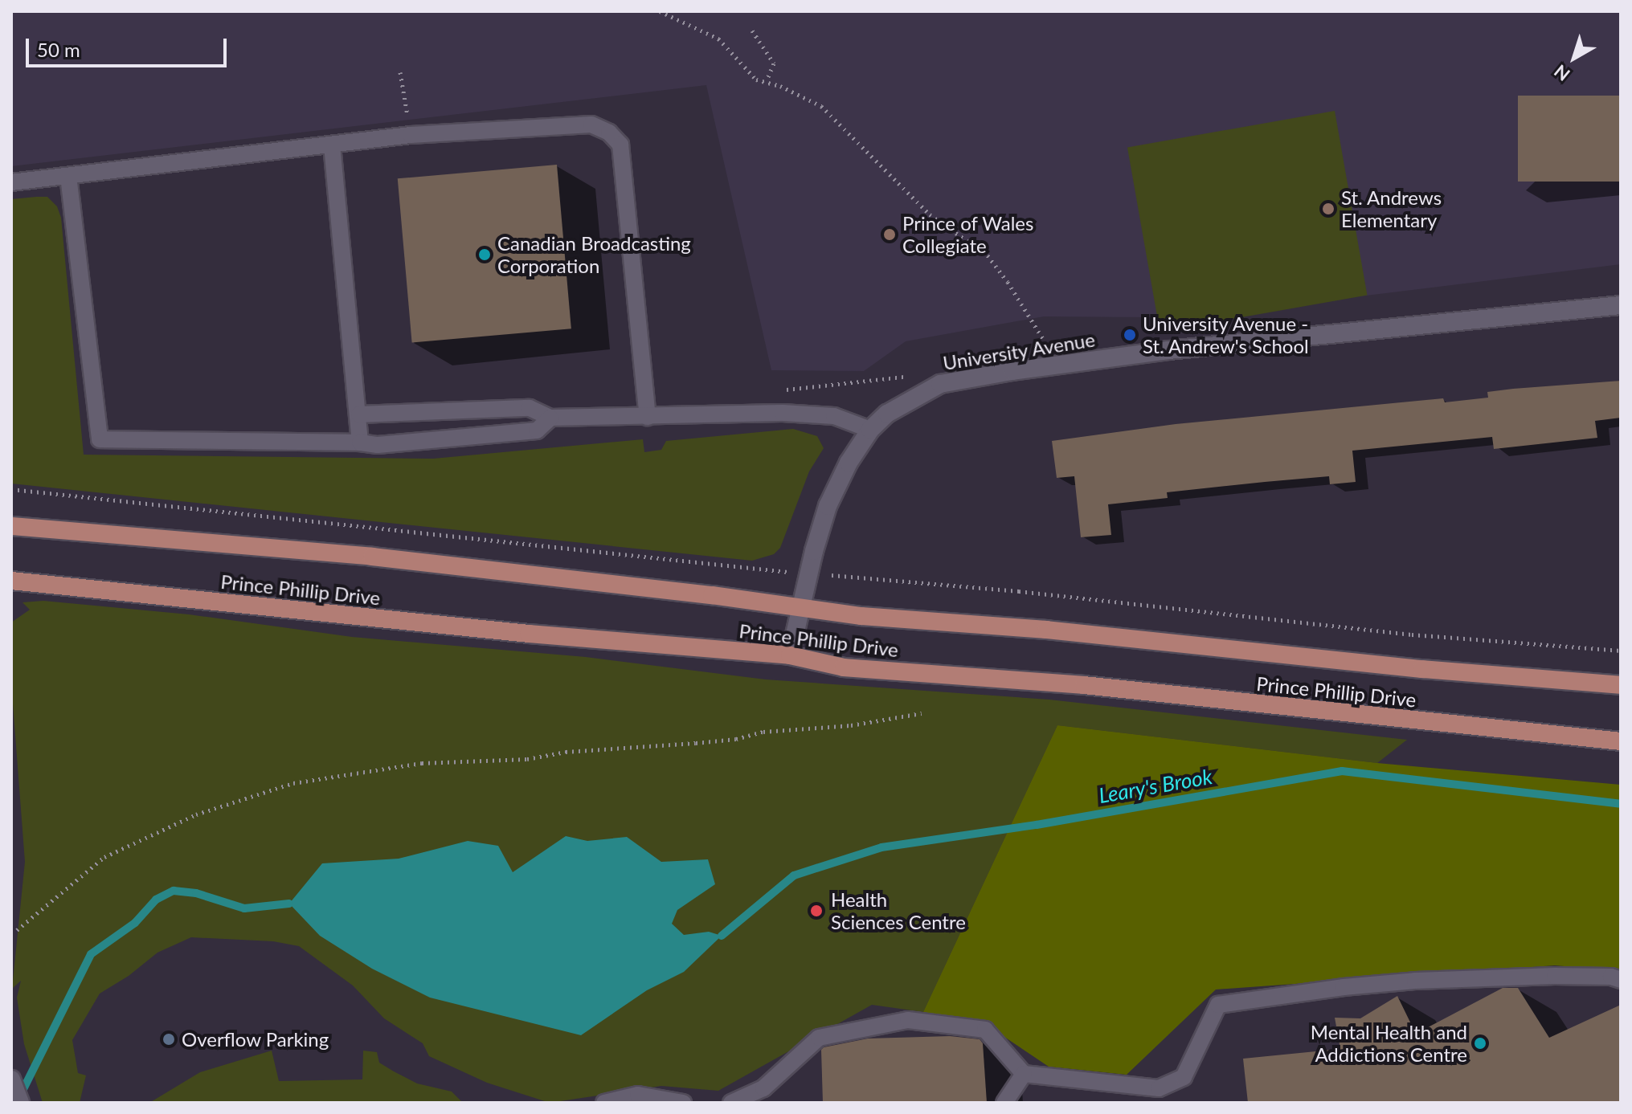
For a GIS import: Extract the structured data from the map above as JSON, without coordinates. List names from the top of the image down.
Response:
{
  "streets": {
    "main road": ["Prince Phillip Drive"],
    "street": ["University Avenue"]
  },
  "crossings": [
    ["University Avenue", "Prince Phillip Drive"]
  ],
  "water": ["Leary's Brook"],
  "places": [
    "St. Andrews Elementary",
    "Prince of Wales Collegiate",
    "Canadian Broadcasting Corporation",
    "University Avenue - St. Andrew's School",
    "Health Sciences Centre",
    "Overflow Parking",
    "Mental Health and Addictions Centre"
  ],
  "scale_bar": "50 m",
  "north": "bottom left"
}
